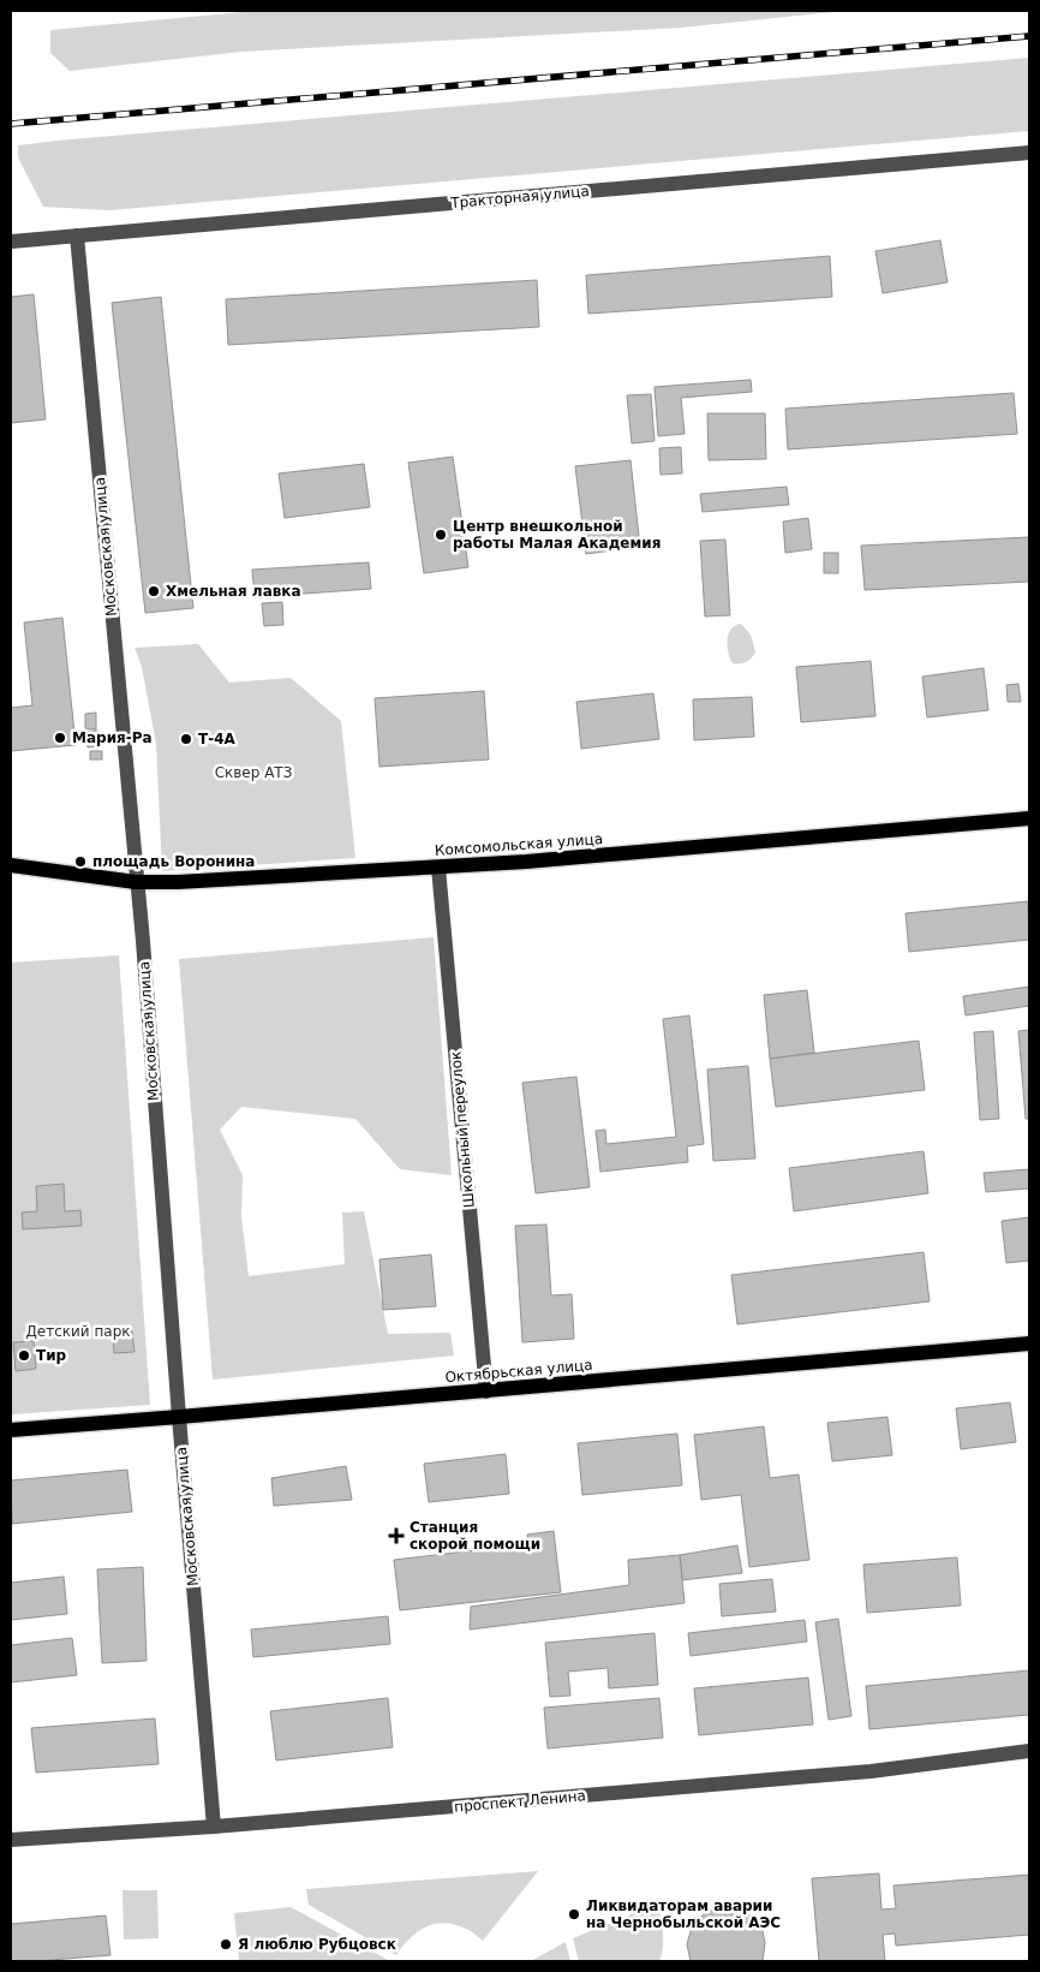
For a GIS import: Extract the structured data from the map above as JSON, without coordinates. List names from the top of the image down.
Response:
{
  "streets": {
    "main road": ["Комсомольская улица", "Октябрьская улица"],
    "street": [
      "Тракторная улица",
      "Московская улица",
      "Школьный переулок",
      "проспект Ленина"
    ]
  },
  "crossings": [
    ["Тракторная улица", "Московская улица"],
    ["Московская улица", "Комсомольская улица"],
    ["Московская улица", "Октябрьская улица"],
    ["Московская улица", "проспект Ленина"],
    ["Комсомольская улица", "Школьный переулок"],
    ["Школьный переулок", "Октябрьская улица"]
  ],
  "parks": ["Сквер АТЗ", "Детский парк"],
  "places": {
    "other": [
      "Центр внешкольной работы Малая Академия",
      "Хмельная лавка",
      "Мария-Ра",
      "Т-4А",
      "площадь Воронина",
      "Тир",
      "Ликвидаторам аварии на Чернобыльской АЭС",
      "Я люблю Рубцовск"
    ],
    "health": ["Станция скорой помощи"]
  }
}
